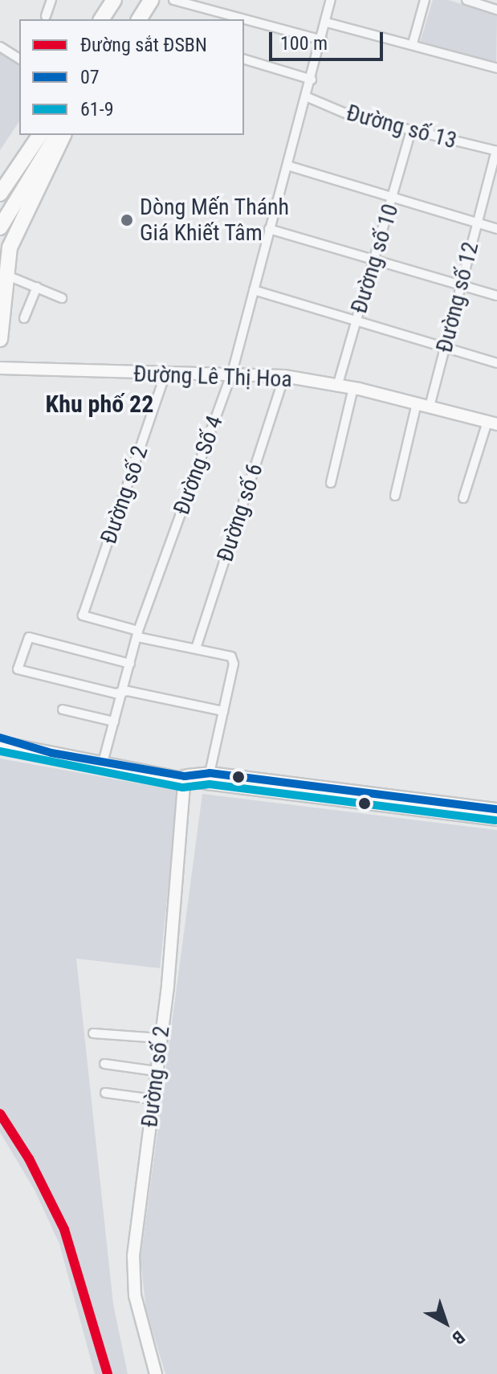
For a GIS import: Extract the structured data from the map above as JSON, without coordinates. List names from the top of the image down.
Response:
{
  "streets": {
    "street": [
      "Đường số 13",
      "Đường số 10",
      "Đường số 12",
      "Đường Lê Thị Hoa",
      "Đường Số 4",
      "Đường số 2",
      "Đường số 6"
    ]
  },
  "crossings": [
    ["Đường số 13", "Đường số 10"],
    ["Đường số 13", "Đường số 12"],
    ["Đường số 13", "Đường Số 4"],
    ["Đường số 10", "Đường Lê Thị Hoa"],
    ["Đường số 12", "Đường Lê Thị Hoa"],
    ["Đường Lê Thị Hoa", "Đường Số 4"],
    ["Đường Lê Thị Hoa", "Đường số 2"],
    ["Đường Lê Thị Hoa", "Đường số 6"],
    ["Đường Số 4", "Đường số 2"]
  ],
  "districts": ["Khu phố 22"],
  "places": ["Dòng Mến Thánh Giá Khiết Tâm"],
  "lines": ["transit line 07", "transit line 61-9", "rail line ĐSBN"],
  "legend": ["Đường sắt ĐSBN", "07", "61-9"],
  "scale_bar": "100 m",
  "north": "bottom right"
}
